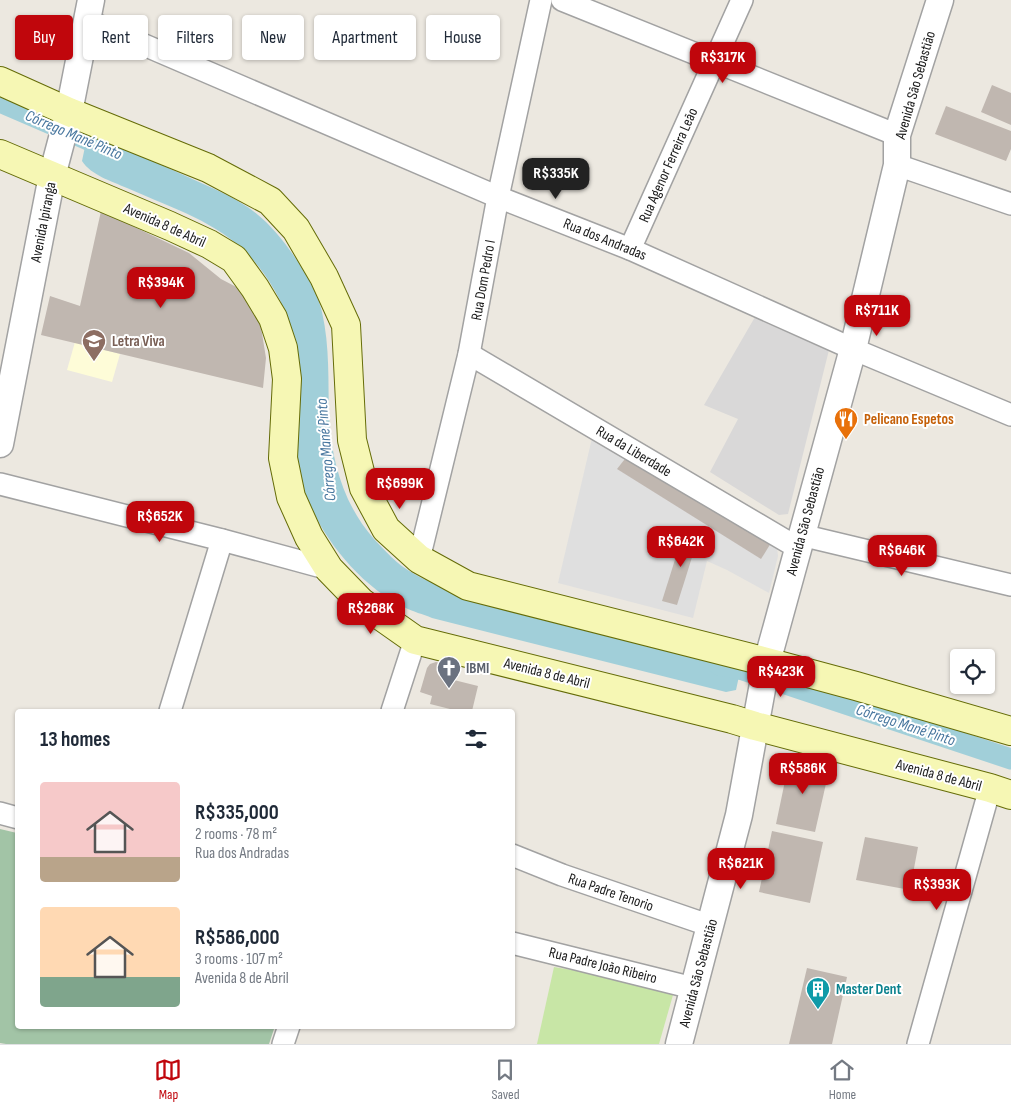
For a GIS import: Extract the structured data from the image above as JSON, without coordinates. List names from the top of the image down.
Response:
{
  "streets": {
    "main road": ["Avenida 8 de Abril"],
    "street": [
      "Avenida São Sebastião",
      "Rua Agenor Ferreira Leão",
      "Avenida Ipiranga",
      "Rua dos Andradas",
      "Rua Dom Pedro I",
      "Rua da Liberdade",
      "Rua Padre Tenorio",
      "Rua Padre João Ribeiro"
    ]
  },
  "crossings": [
    ["Avenida São Sebastião", "Avenida 8 de Abril"],
    ["Avenida São Sebastião", "Rua dos Andradas"],
    ["Avenida São Sebastião", "Rua da Liberdade"],
    ["Avenida São Sebastião", "Rua Padre Tenorio"],
    ["Avenida São Sebastião", "Rua Padre João Ribeiro"],
    ["Rua Agenor Ferreira Leão", "Rua dos Andradas"],
    ["Avenida Ipiranga", "Avenida 8 de Abril"],
    ["Avenida Ipiranga", "Rua dos Andradas"],
    ["Rua dos Andradas", "Rua Dom Pedro I"],
    ["Rua Dom Pedro I", "Rua da Liberdade"]
  ],
  "water": ["Córrego Mané Pinto"],
  "places": {
    "school or university": ["Letra Viva"],
    "restaurant": ["Pelicano Espetos"],
    "church": ["IBMI"],
    "building": ["Master Dent"]
  },
  "page": {
    "chip": [
      "Buy",
      "Rent",
      "Filters",
      "New",
      "Apartment",
      "House"
    ],
    "price": [
      "R$317K",
      "R$335K",
      "R$394K",
      "R$711K",
      "R$699K",
      "R$652K",
      "R$642K",
      "R$646K",
      "R$268K",
      "R$423K",
      "R$586K",
      "R$621K",
      "R$393K"
    ],
    "heading": "13 homes",
    "list": [
      {
        "name": "R$335,000",
        "note": "2 rooms · 78 m² · Rua dos Andradas"
      },
      {
        "name": "R$586,000",
        "note": "3 rooms · 107 m² · Avenida 8 de Abril"
      }
    ],
    "tabs": ["Map", "Saved", "Home"]
  }
}
